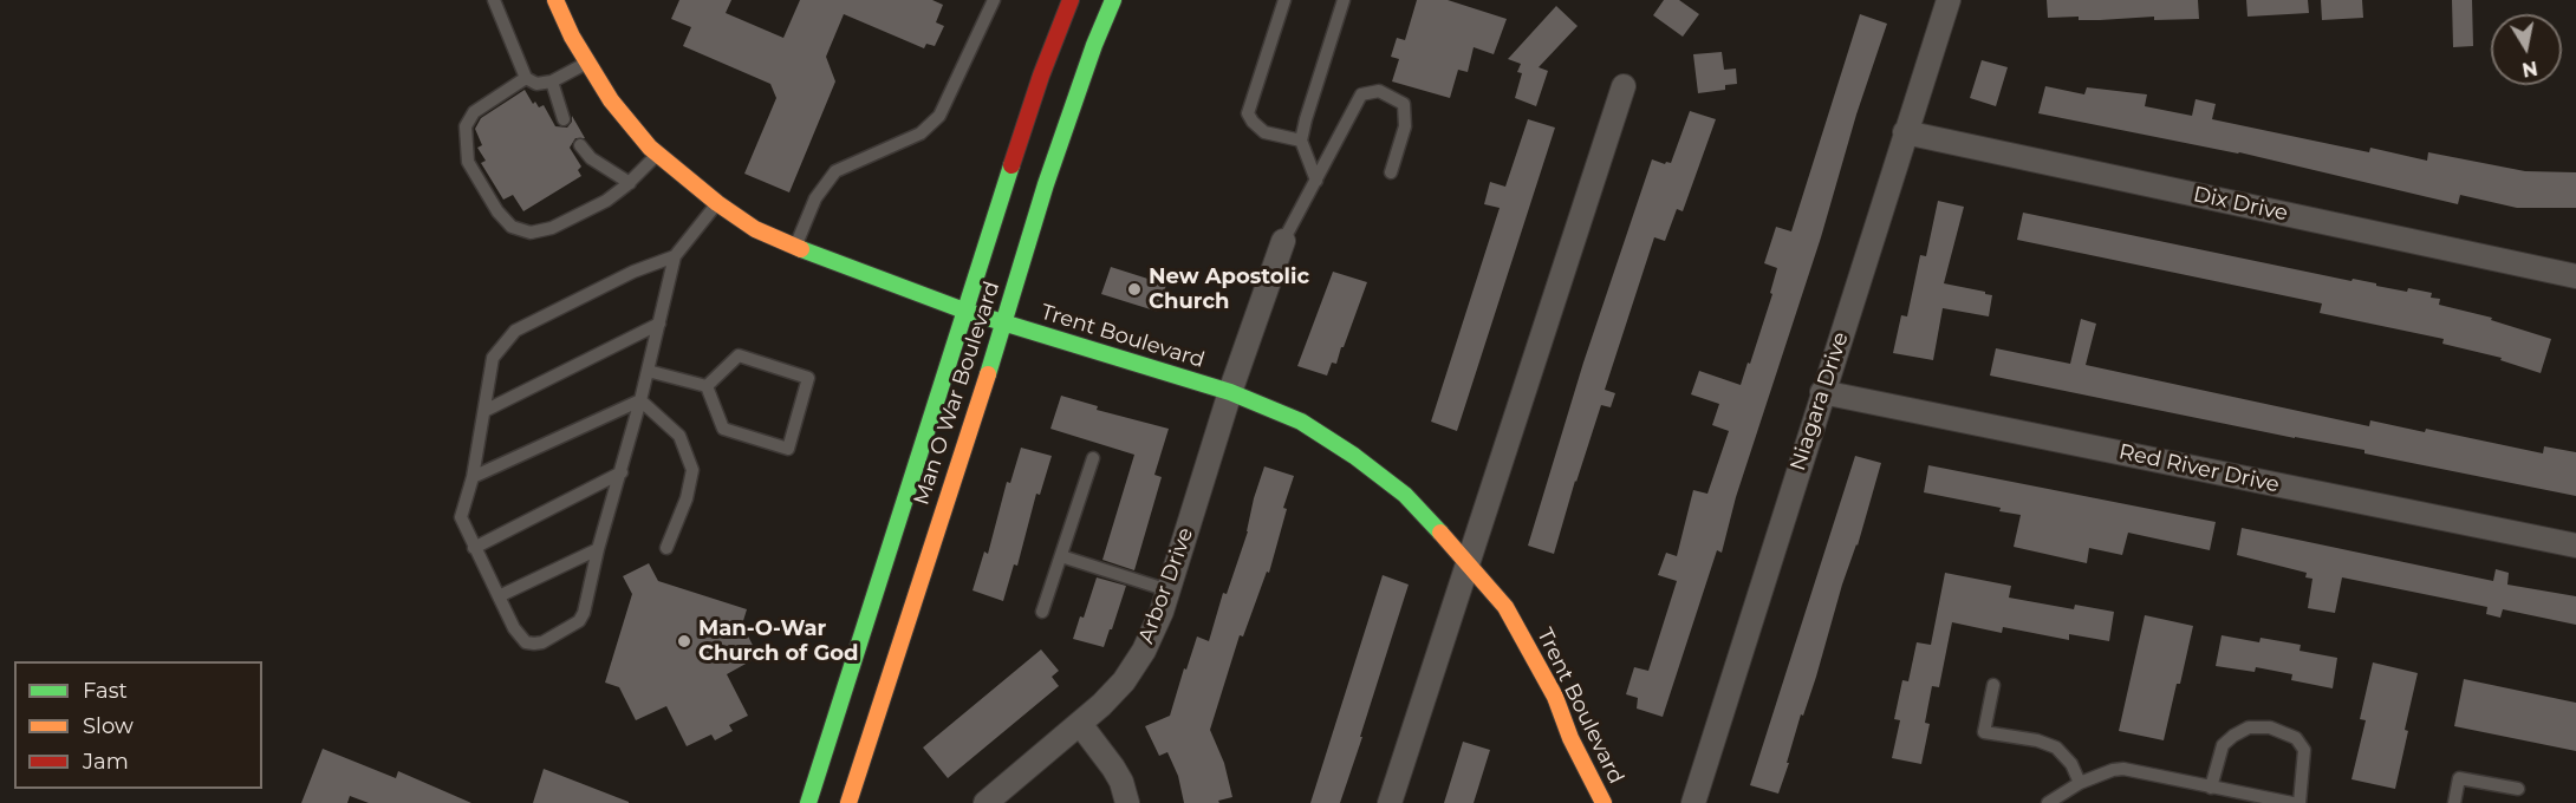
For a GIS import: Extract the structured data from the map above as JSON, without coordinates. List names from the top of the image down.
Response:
{
  "streets": {
    "main road": ["Trent Boulevard", "Man O War Boulevard"],
    "street": [
      "Dix Drive",
      "Niagara Drive",
      "Red River Drive",
      "Arbor Drive"
    ]
  },
  "crossings": [
    ["Dix Drive", "Niagara Drive"],
    ["Trent Boulevard", "Man O War Boulevard"],
    ["Trent Boulevard", "Arbor Drive"],
    ["Niagara Drive", "Red River Drive"]
  ],
  "places": ["New Apostolic Church", "Man-O-War Church of God"],
  "legend": ["Fast", "Slow", "Jam"],
  "north": "bottom"
}
